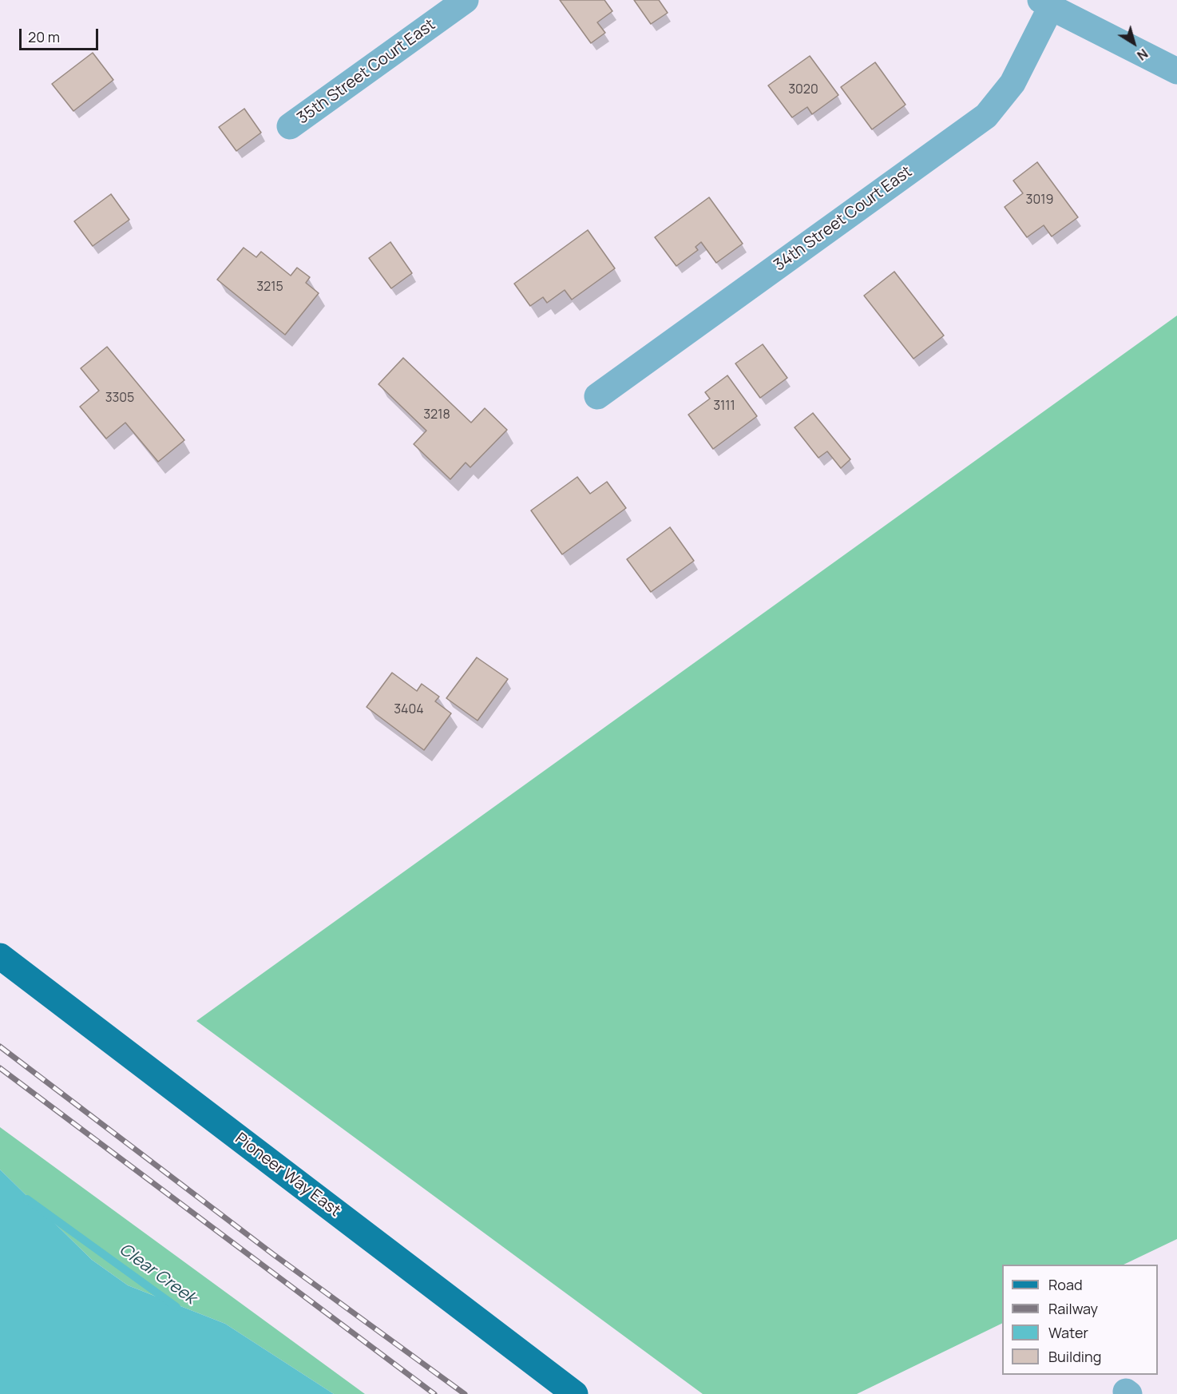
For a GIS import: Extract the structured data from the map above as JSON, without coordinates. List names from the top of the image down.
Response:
{
  "streets": {
    "main road": ["Pioneer Way East"],
    "street": ["35th Street Court East", "34th Street Court East"]
  },
  "water": ["Clear Creek"],
  "house_numbers": [
    "3020",
    "3019",
    "3215",
    "3305",
    "3111",
    "3218",
    "3404"
  ],
  "legend": [
    "Road",
    "Railway",
    "Water",
    "Building"
  ],
  "scale_bar": "20 m",
  "north": "bottom right"
}
